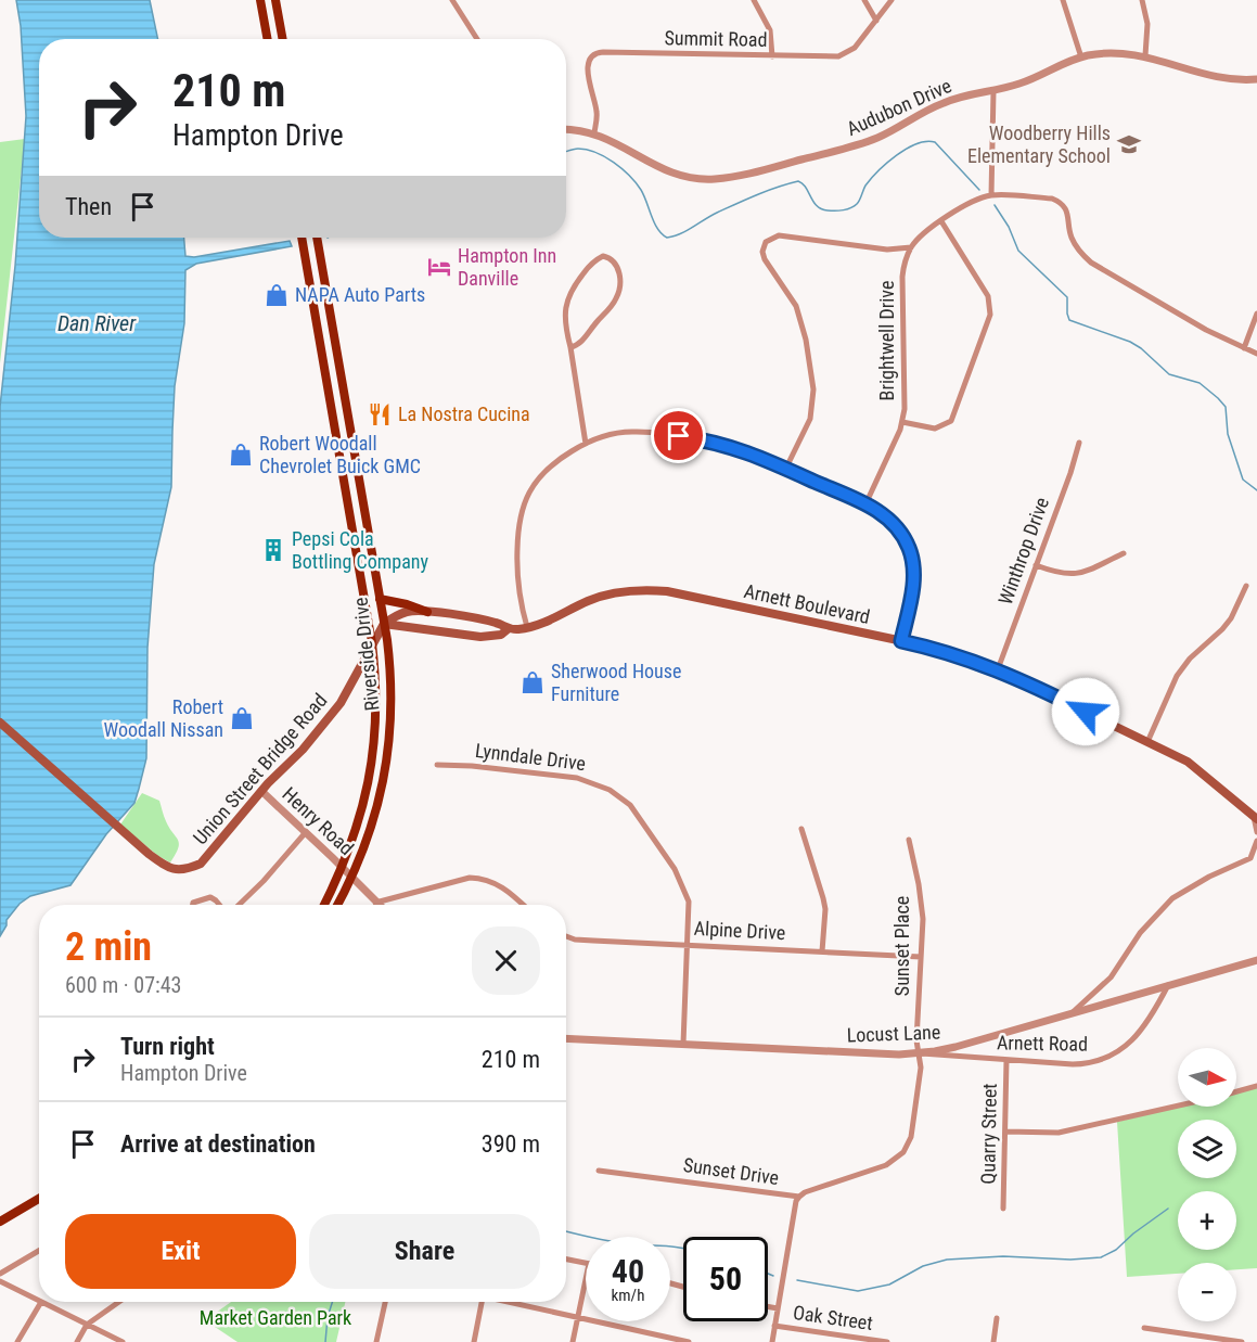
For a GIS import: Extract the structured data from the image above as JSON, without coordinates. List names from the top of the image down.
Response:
{
  "streets": {
    "main road": ["Arnett Boulevard", "Riverside Drive", "Union Street Bridge Road"],
    "street": [
      "Summit Road",
      "Audubon Drive",
      "Brightwell Drive",
      "Winthrop Drive",
      "Lynndale Drive",
      "Henry Road",
      "Alpine Drive",
      "Sunset Place",
      "Locust Lane",
      "Arnett Road",
      "Quarry Street",
      "Sunset Drive",
      "Oak Street"
    ]
  },
  "crossings": [
    ["Summit Road", "Audubon Drive"],
    ["Winthrop Drive", "Arnett Boulevard"],
    ["Arnett Boulevard", "Riverside Drive"],
    ["Arnett Boulevard", "Union Street Bridge Road"],
    ["Riverside Drive", "Union Street Bridge Road"],
    ["Riverside Drive", "Henry Road"],
    ["Lynndale Drive", "Alpine Drive"],
    ["Lynndale Drive", "Locust Lane"],
    ["Union Street Bridge Road", "Henry Road"],
    ["Alpine Drive", "Sunset Place"],
    ["Sunset Place", "Locust Lane"],
    ["Sunset Place", "Arnett Road"],
    ["Sunset Place", "Sunset Drive"],
    ["Locust Lane", "Arnett Road"],
    ["Locust Lane", "Sunset Drive"],
    ["Arnett Road", "Quarry Street"],
    ["Arnett Road", "Sunset Drive"]
  ],
  "water": ["Dan River"],
  "parks": ["Market Garden Park"],
  "places": {
    "school or university": ["Woodberry Hills Elementary School"],
    "hotel": ["Hampton Inn Danville"],
    "shop": [
      "NAPA Auto Parts",
      "Robert Woodall Chevrolet Buick GMC",
      "Sherwood House Furniture",
      "Robert Woodall Nissan"
    ],
    "restaurant": ["La Nostra Cucina"],
    "building": ["Pepsi Cola Bottling Company"]
  },
  "north": "right",
  "page": {
    "turn": ["210 m", "Hampton Drive"],
    "then": "Then",
    "heading": ["2 min", "600 m · 07:43"],
    "list": [
      {
        "name": "Turn right",
        "note": "Hampton Drive",
        "value": "210 m"
      },
      {
        "name": "Arrive at destination",
        "value": "390 m"
      }
    ],
    "map_buttons": ["+", "−"],
    "buttons": ["Exit", "Share"],
    "speed": "40 km/h",
    "limit": "50"
  }
}
